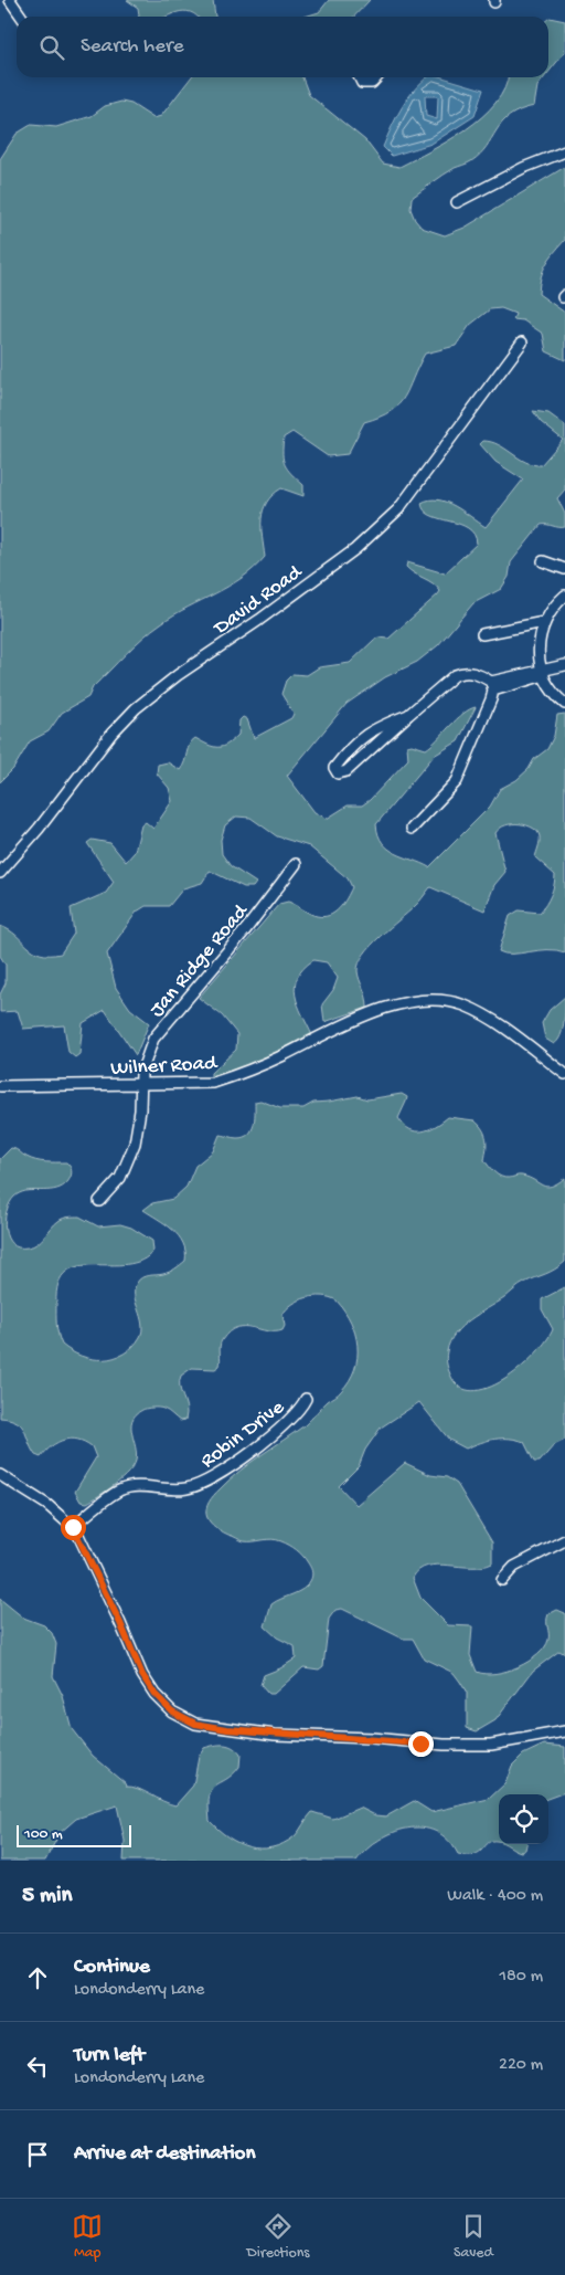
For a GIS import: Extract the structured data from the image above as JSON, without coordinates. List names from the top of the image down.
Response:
{
  "streets": {
    "street": [
      "David Road",
      "Jan Ridge Road",
      "Wilner Road",
      "Robin Drive"
    ]
  },
  "crossings": [
    ["Jan Ridge Road", "Wilner Road"]
  ],
  "scale_bar": "100 m",
  "page": {
    "search": "Search here",
    "scale": "100 m",
    "heading": ["5 min", "Walk · 400 m"],
    "list": [
      ["Continue", "Londonderry Lane", "180 m"],
      ["Turn left", "Londonderry Lane", "220 m"],
      "Arrive at destination"
    ],
    "nav": ["Map", "Directions", "Saved"]
  }
}
